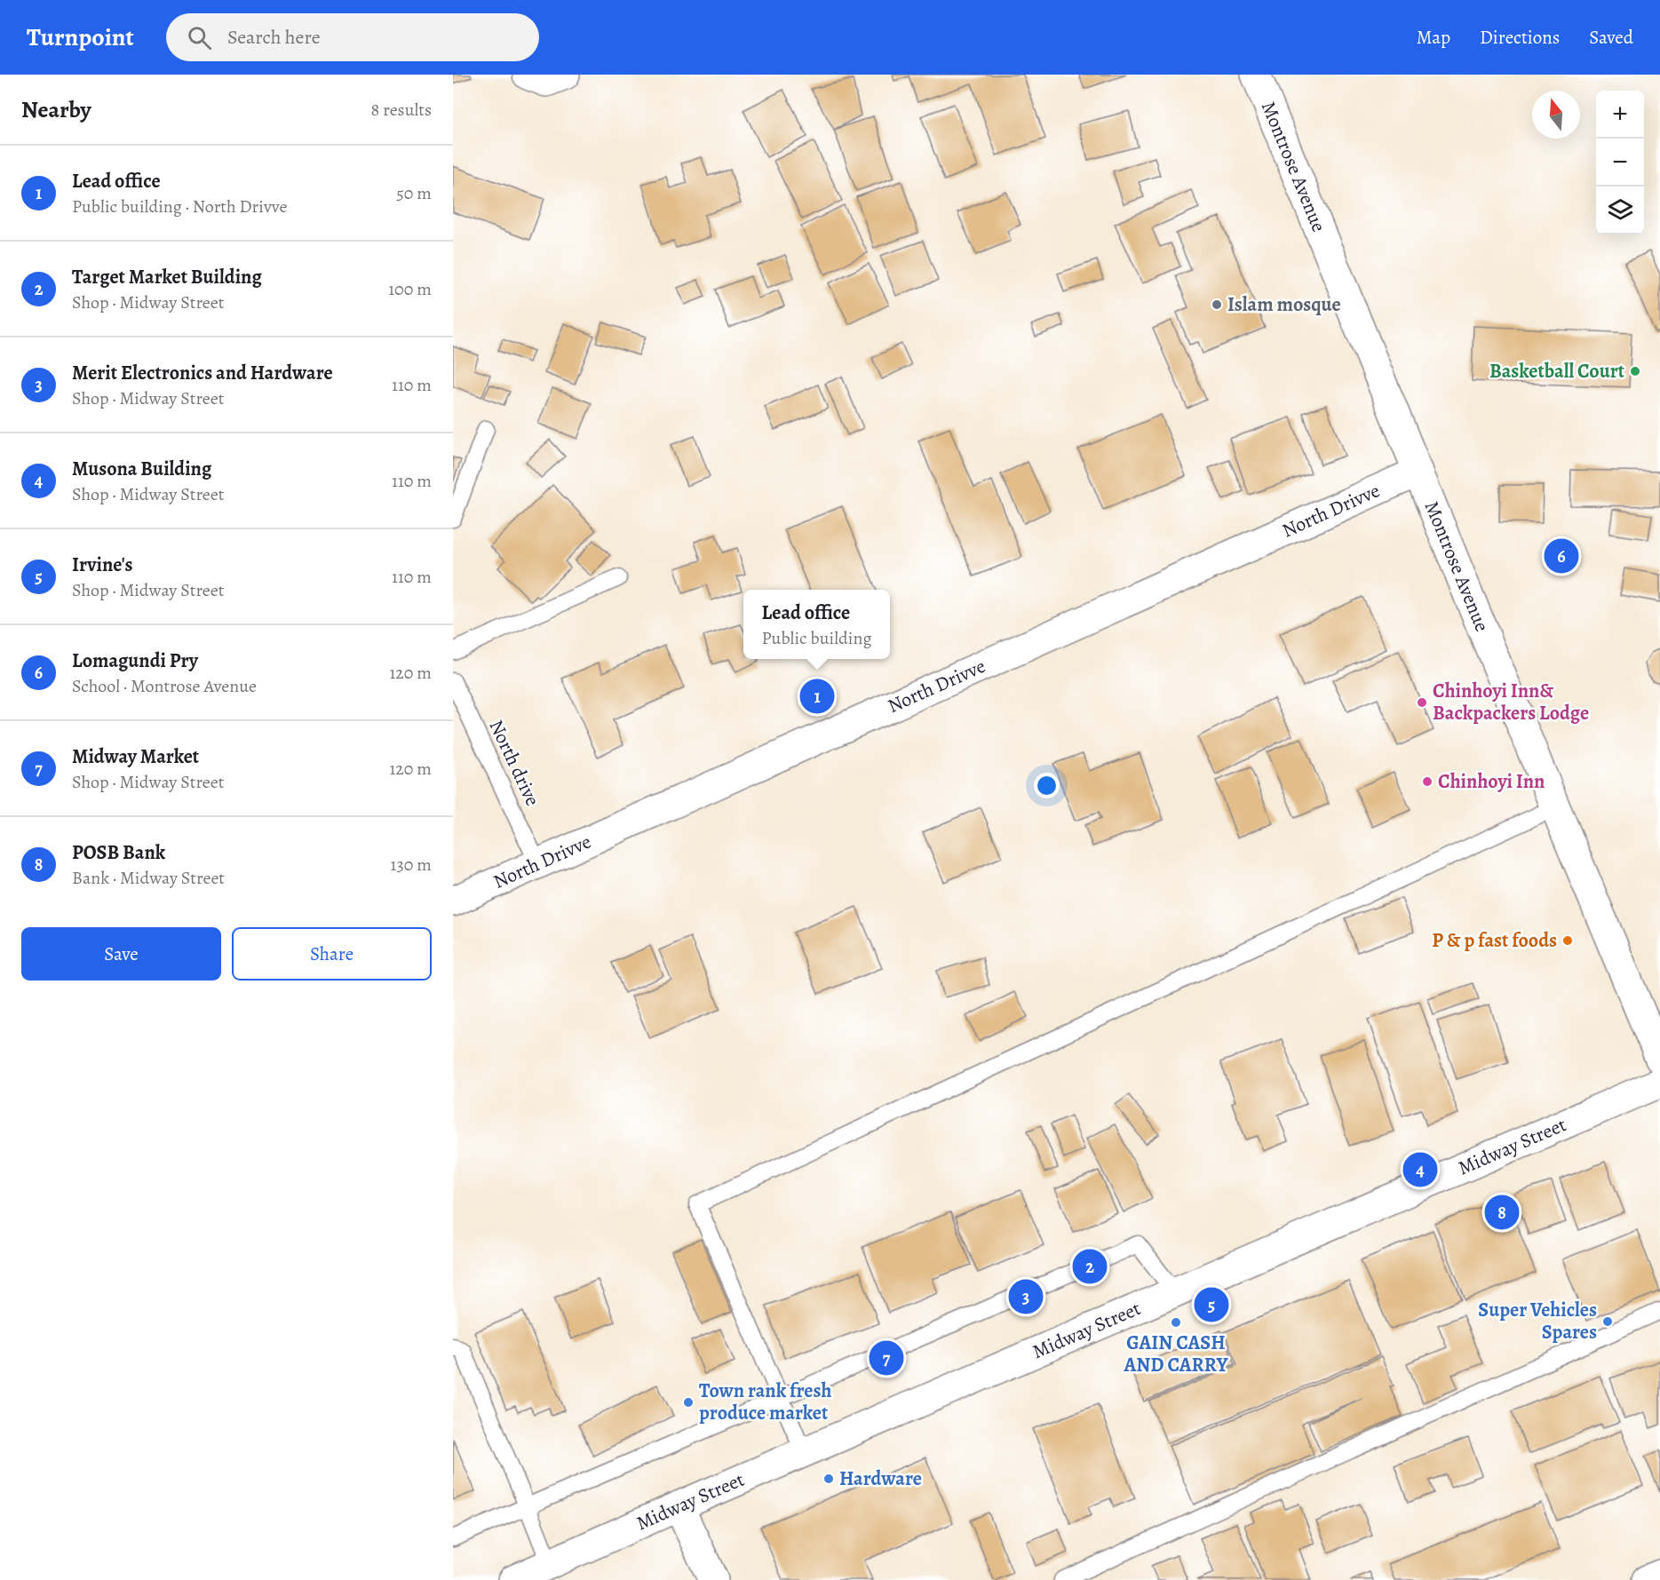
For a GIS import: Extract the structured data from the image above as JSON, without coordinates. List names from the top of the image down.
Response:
{
  "streets": {
    "main road": ["Montrose Avenue", "North Drivve", "Midway Street"],
    "lane": ["North drive"]
  },
  "crossings": [
    ["Montrose Avenue", "North Drivve"],
    ["North Drivve", "North drive"]
  ],
  "places": [
    "Islam mosque",
    "Basketball Court",
    "Chinhoyi Inn& Backpackers Lodge",
    "Chinhoyi Inn",
    "P & p fast foods",
    "Super Vehicles Spares",
    "GAIN CASH AND CARRY",
    "Town rank fresh produce market",
    "Hardware"
  ],
  "north": "top",
  "page": {
    "header": "Turnpoint",
    "search": "Search here",
    "nav": ["Map", "Directions", "Saved"],
    "heading": ["Nearby", "8 results"],
    "map_buttons": ["+", "−"],
    "list": [
      {
        "mark": "1",
        "name": "Lead office",
        "note": "Public building · North Drivve",
        "value": "50 m"
      },
      {
        "mark": "2",
        "name": "Target Market Building",
        "note": "Shop · Midway Street",
        "value": "100 m"
      },
      {
        "mark": "3",
        "name": "Merit Electronics and Hardware",
        "note": "Shop · Midway Street",
        "value": "110 m"
      },
      {
        "mark": "4",
        "name": "Musona Building",
        "note": "Shop · Midway Street",
        "value": "110 m"
      },
      {
        "mark": "5",
        "name": "Irvine's",
        "note": "Shop · Midway Street",
        "value": "110 m"
      },
      {
        "mark": "6",
        "name": "Lomagundi Pry",
        "note": "School · Montrose Avenue",
        "value": "120 m"
      },
      {
        "mark": "7",
        "name": "Midway Market",
        "note": "Shop · Midway Street",
        "value": "120 m"
      },
      {
        "mark": "8",
        "name": "POSB Bank",
        "note": "Bank · Midway Street",
        "value": "130 m"
      }
    ],
    "pins": [
      "6",
      "1",
      "4",
      "8",
      "2",
      "3",
      "5",
      "7"
    ],
    "popup": ["Lead office", "Public building"],
    "buttons": ["Save", "Share"]
  }
}
